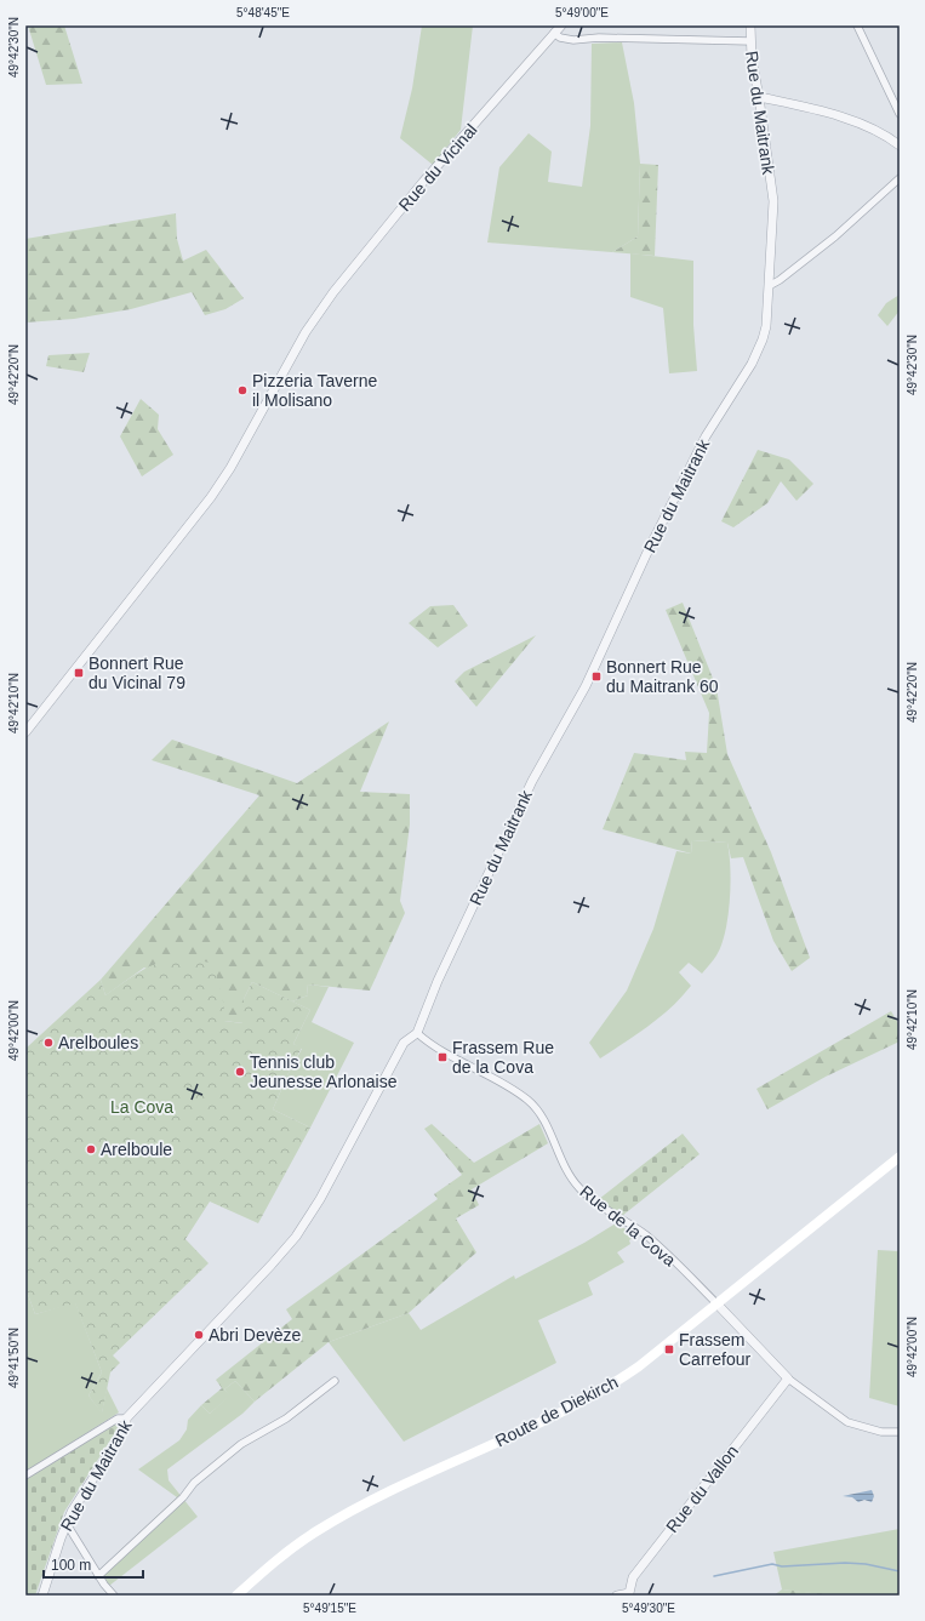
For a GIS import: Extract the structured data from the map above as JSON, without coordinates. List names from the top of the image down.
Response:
{
  "streets": {
    "main road": ["Route de Diekirch"],
    "street": [
      "Rue du Maitrank",
      "Rue du Vicinal",
      "Rue de la Cova",
      "Rue du Vallon"
    ]
  },
  "crossings": [
    ["Rue du Maitrank", "Rue de la Cova"],
    ["Rue de la Cova", "Route de Diekirch"]
  ],
  "parks": ["La Cova"],
  "places": {
    "other": [
      "Pizzeria Taverne il Molisano",
      "Arelboules",
      "Tennis club Jeunesse Arlonaise",
      "Arelboule",
      "Abri Devèze"
    ],
    "transit": [
      "Bonnert Rue du Vicinal 79",
      "Bonnert Rue du Maitrank 60",
      "Frassem Rue de la Cova",
      "Frassem Carrefour"
    ]
  },
  "scale_bar": "100 m",
  "coordinates": [
    "5°48'45\"E",
    "5°49'00\"E",
    "49°42'30\"N",
    "49°42'20\"N",
    "49°42'10\"N",
    "49°42'00\"N",
    "49°41'50\"N",
    "5°49'15\"E",
    "5°49'30\"E"
  ]
}
